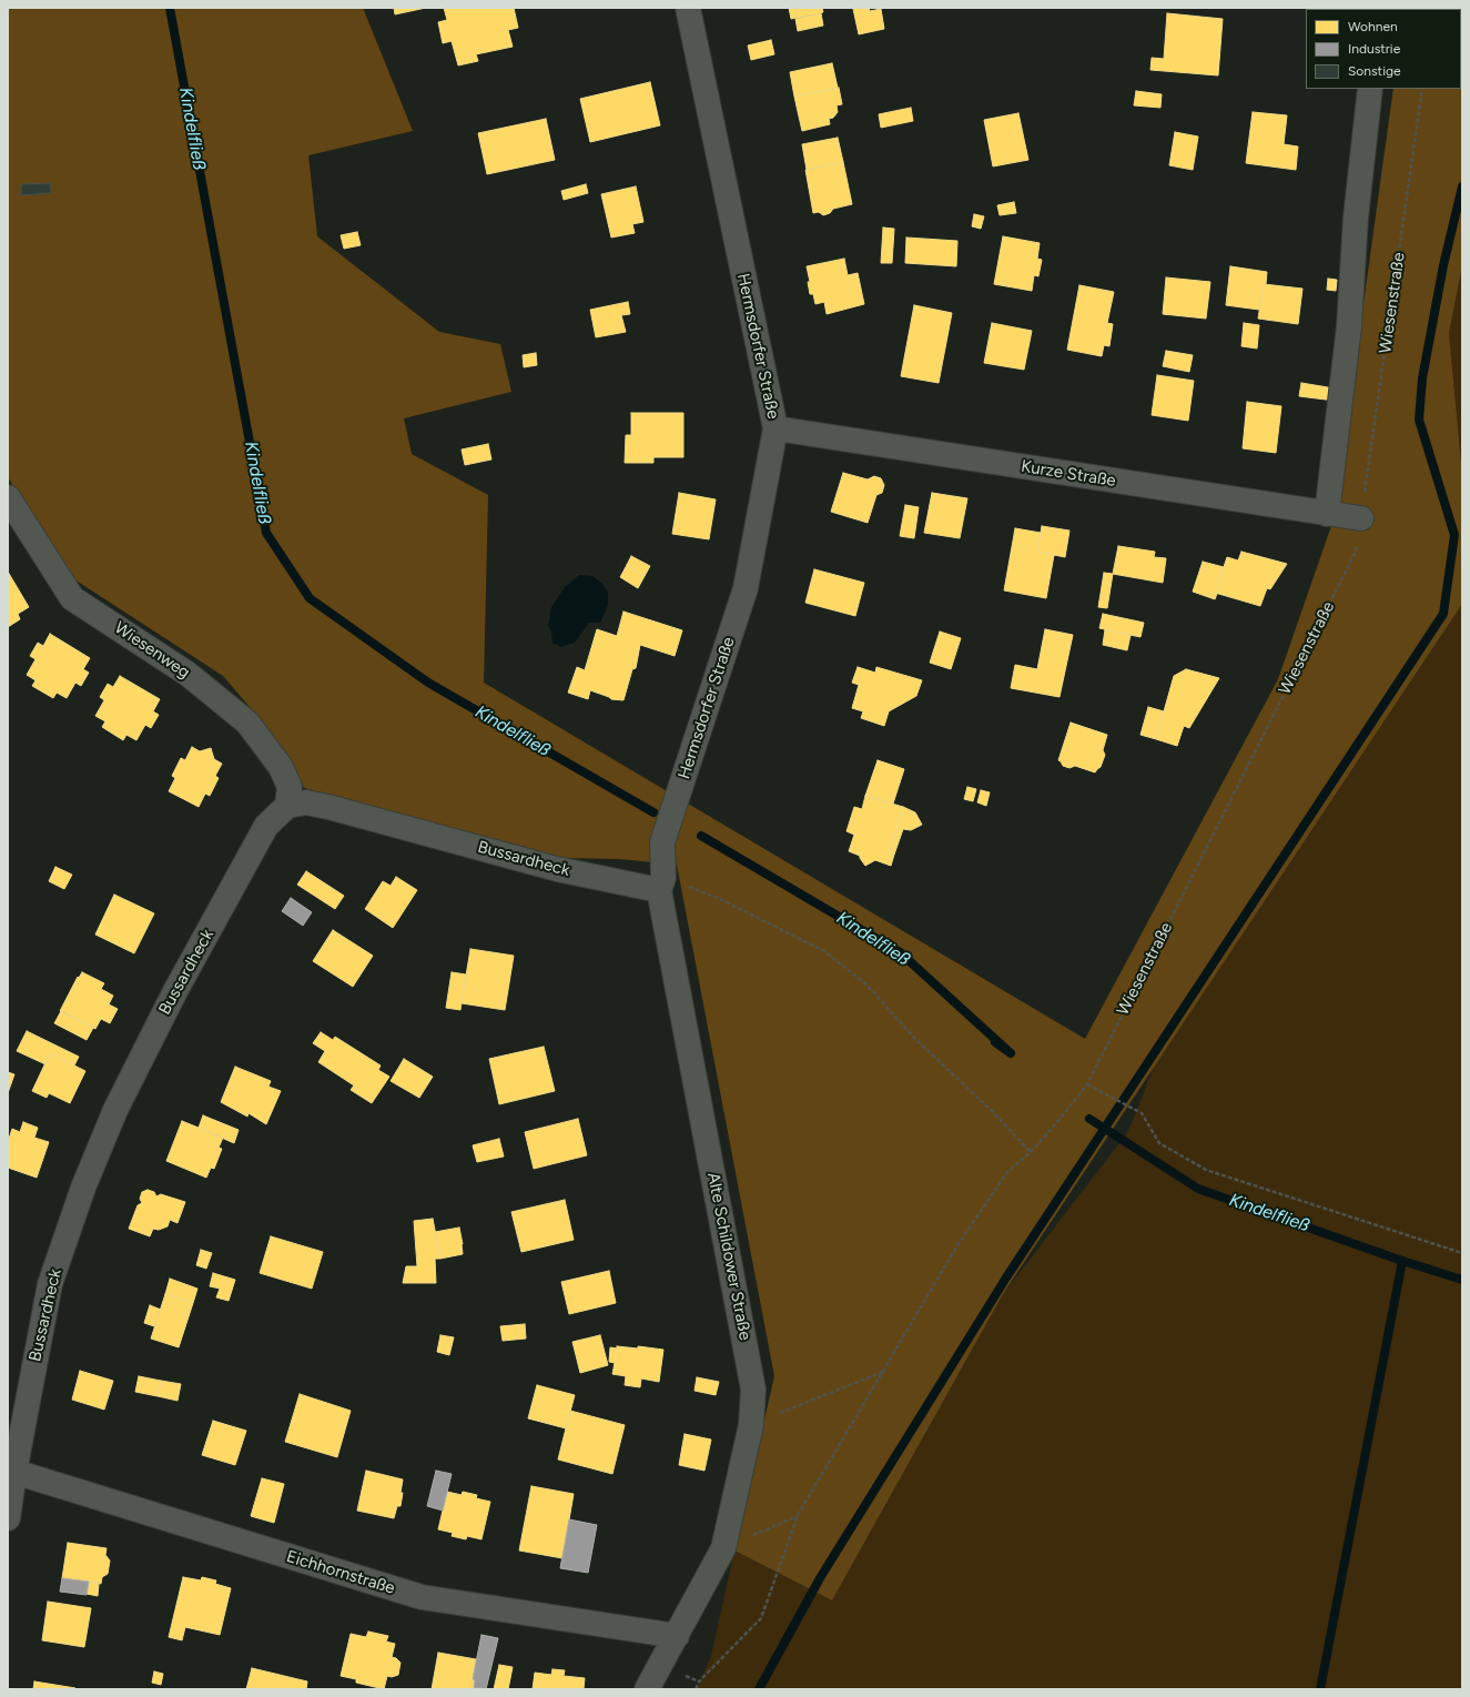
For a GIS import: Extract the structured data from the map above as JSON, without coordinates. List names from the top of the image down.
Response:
{
  "streets": {
    "street": [
      "Hermsdorfer Straße",
      "Kurze Straße",
      "Wiesenweg",
      "Bussardheck",
      "Alte Schildower Straße",
      "Eichhornstraße"
    ],
    "path": ["Wiesenstraße"]
  },
  "crossings": [
    ["Wiesenstraße", "Kurze Straße"],
    ["Hermsdorfer Straße", "Kurze Straße"],
    ["Hermsdorfer Straße", "Alte Schildower Straße"],
    ["Wiesenweg", "Bussardheck"],
    ["Bussardheck", "Alte Schildower Straße"],
    ["Bussardheck", "Eichhornstraße"],
    ["Alte Schildower Straße", "Eichhornstraße"]
  ],
  "water": ["Kindelfließ"],
  "legend": ["Wohnen", "Industrie", "Sonstige"]
}
